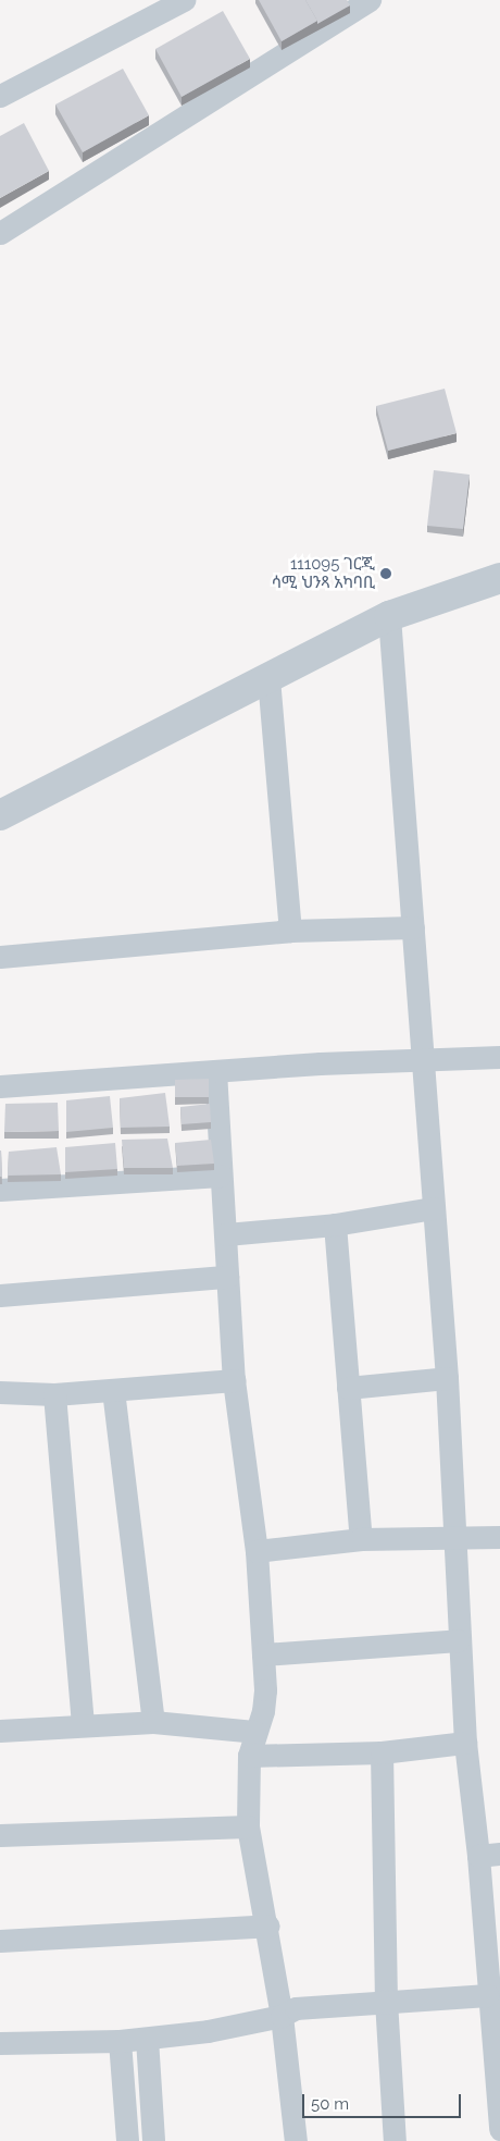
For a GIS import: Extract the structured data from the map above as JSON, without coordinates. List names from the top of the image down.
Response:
{
  "places": ["111095 ገርጂ ሳሚ ህንጻ አካባቢ"],
  "scale_bar": "50 m"
}
